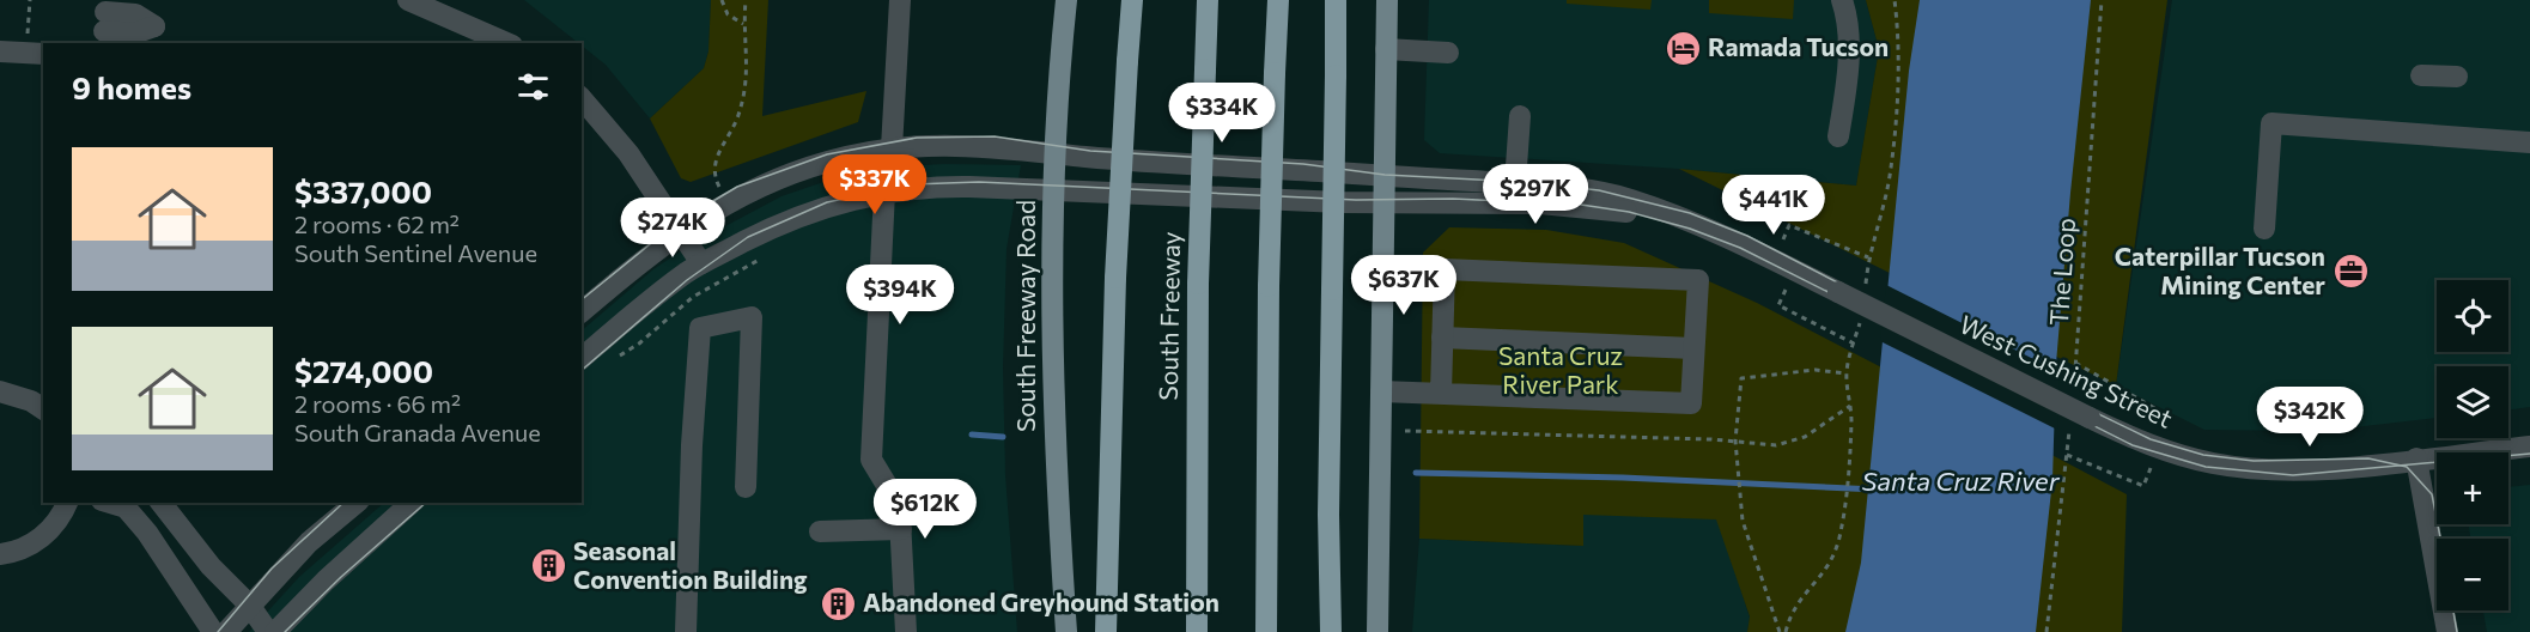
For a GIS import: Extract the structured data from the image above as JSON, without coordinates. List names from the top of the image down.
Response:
{
  "streets": {
    "highway": ["South Freeway"],
    "main road": ["South Freeway Road"],
    "street": ["West Cushing Street"],
    "path": ["The Loop"]
  },
  "crossings": [
    ["South Freeway Road", "West Cushing Street"]
  ],
  "water": ["Santa Cruz River"],
  "parks": ["Santa Cruz River Park"],
  "places": {
    "hotel": ["Ramada Tucson"],
    "office": ["Caterpillar Tucson Mining Center"],
    "building": ["Seasonal Convention Building", "Abandoned Greyhound Station"]
  },
  "page": {
    "heading": "9 homes",
    "price": [
      "$334K",
      "$337K",
      "$297K",
      "$441K",
      "$274K",
      "$637K",
      "$394K",
      "$342K",
      "$612K"
    ],
    "list": [
      {
        "name": "$337,000",
        "note": "2 rooms · 62 m² · South Sentinel Avenue"
      },
      {
        "name": "$274,000",
        "note": "2 rooms · 66 m² · South Granada Avenue"
      }
    ],
    "map_buttons": ["+", "−"]
  }
}
